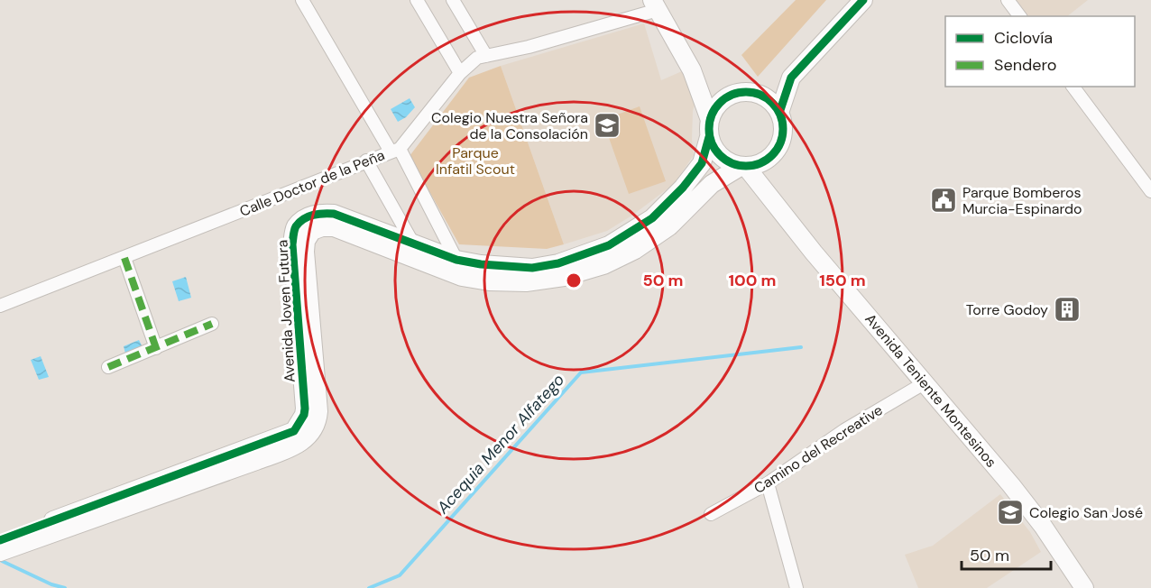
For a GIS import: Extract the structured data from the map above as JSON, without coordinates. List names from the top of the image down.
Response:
{
  "streets": {
    "street": [
      "Calle Doctor de la Peña",
      "Avenida Joven Futura",
      "Avenida Teniente Montesinos",
      "Camino del Recreative"
    ]
  },
  "crossings": [
    ["Avenida Joven Futura", "Avenida Teniente Montesinos"],
    ["Avenida Teniente Montesinos", "Camino del Recreative"]
  ],
  "water": ["Acequia Menor Alfatego"],
  "parks": ["Parque Infatil Scout"],
  "places": {
    "school or university": ["Colegio Nuestra Señora de la Consolación", "Colegio San José"],
    "public building": ["Parque Bomberos Murcia-Espinardo"],
    "building": ["Torre Godoy"]
  },
  "legend": ["Ciclovía", "Sendero"],
  "scale_bar": "50 m",
  "rings": ["50 m", "100 m", "150 m"]
}
